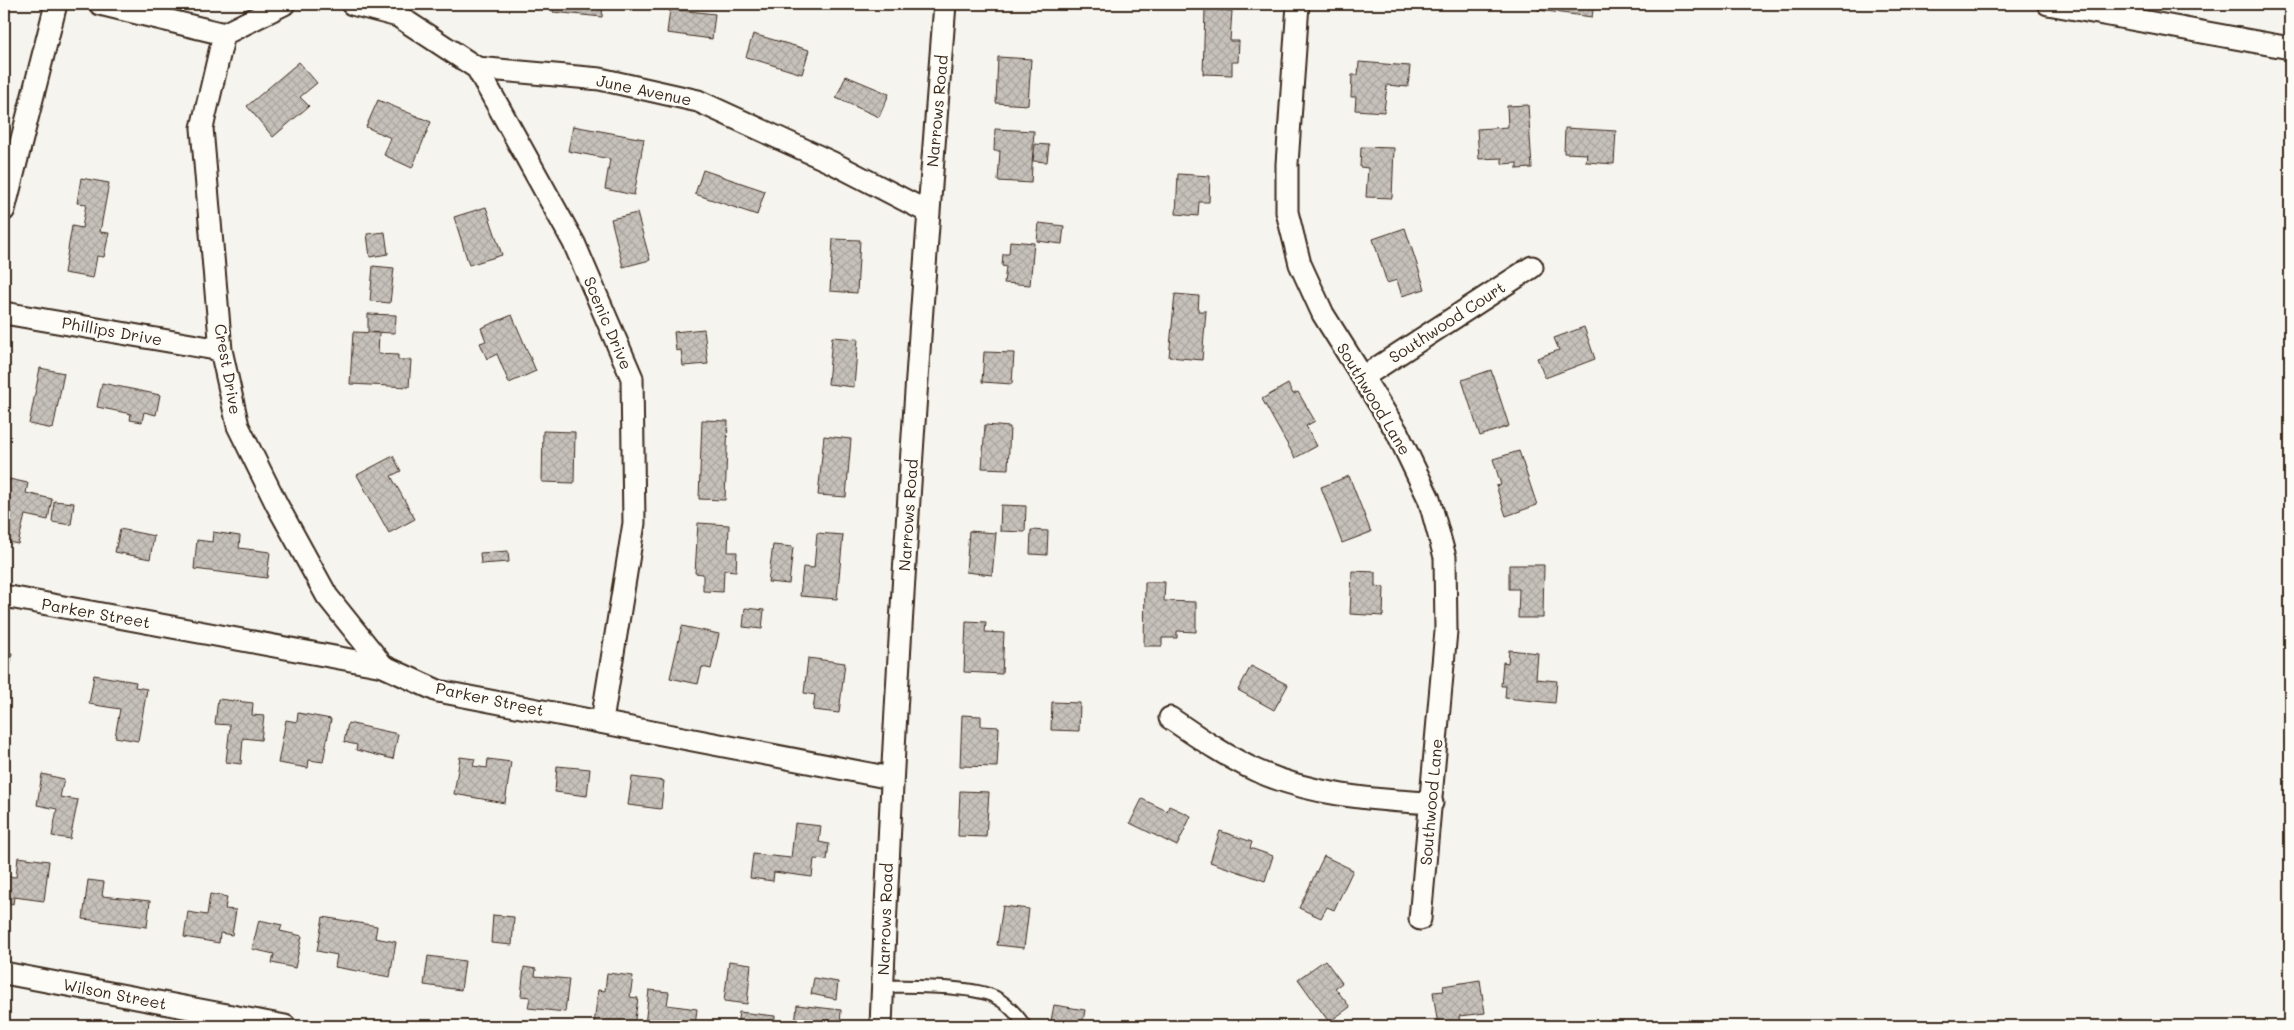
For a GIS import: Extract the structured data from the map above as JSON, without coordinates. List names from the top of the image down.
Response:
{
  "streets": {
    "street": [
      "June Avenue",
      "Narrows Road",
      "Southwood Court",
      "Scenic Drive",
      "Phillips Drive",
      "Crest Drive",
      "Southwood Lane",
      "Parker Street",
      "Wilson Street"
    ]
  },
  "crossings": [
    ["June Avenue", "Narrows Road"],
    ["June Avenue", "Scenic Drive"],
    ["Narrows Road", "Parker Street"],
    ["Southwood Court", "Southwood Lane"],
    ["Scenic Drive", "Parker Street"],
    ["Phillips Drive", "Crest Drive"],
    ["Crest Drive", "Parker Street"]
  ]
}
